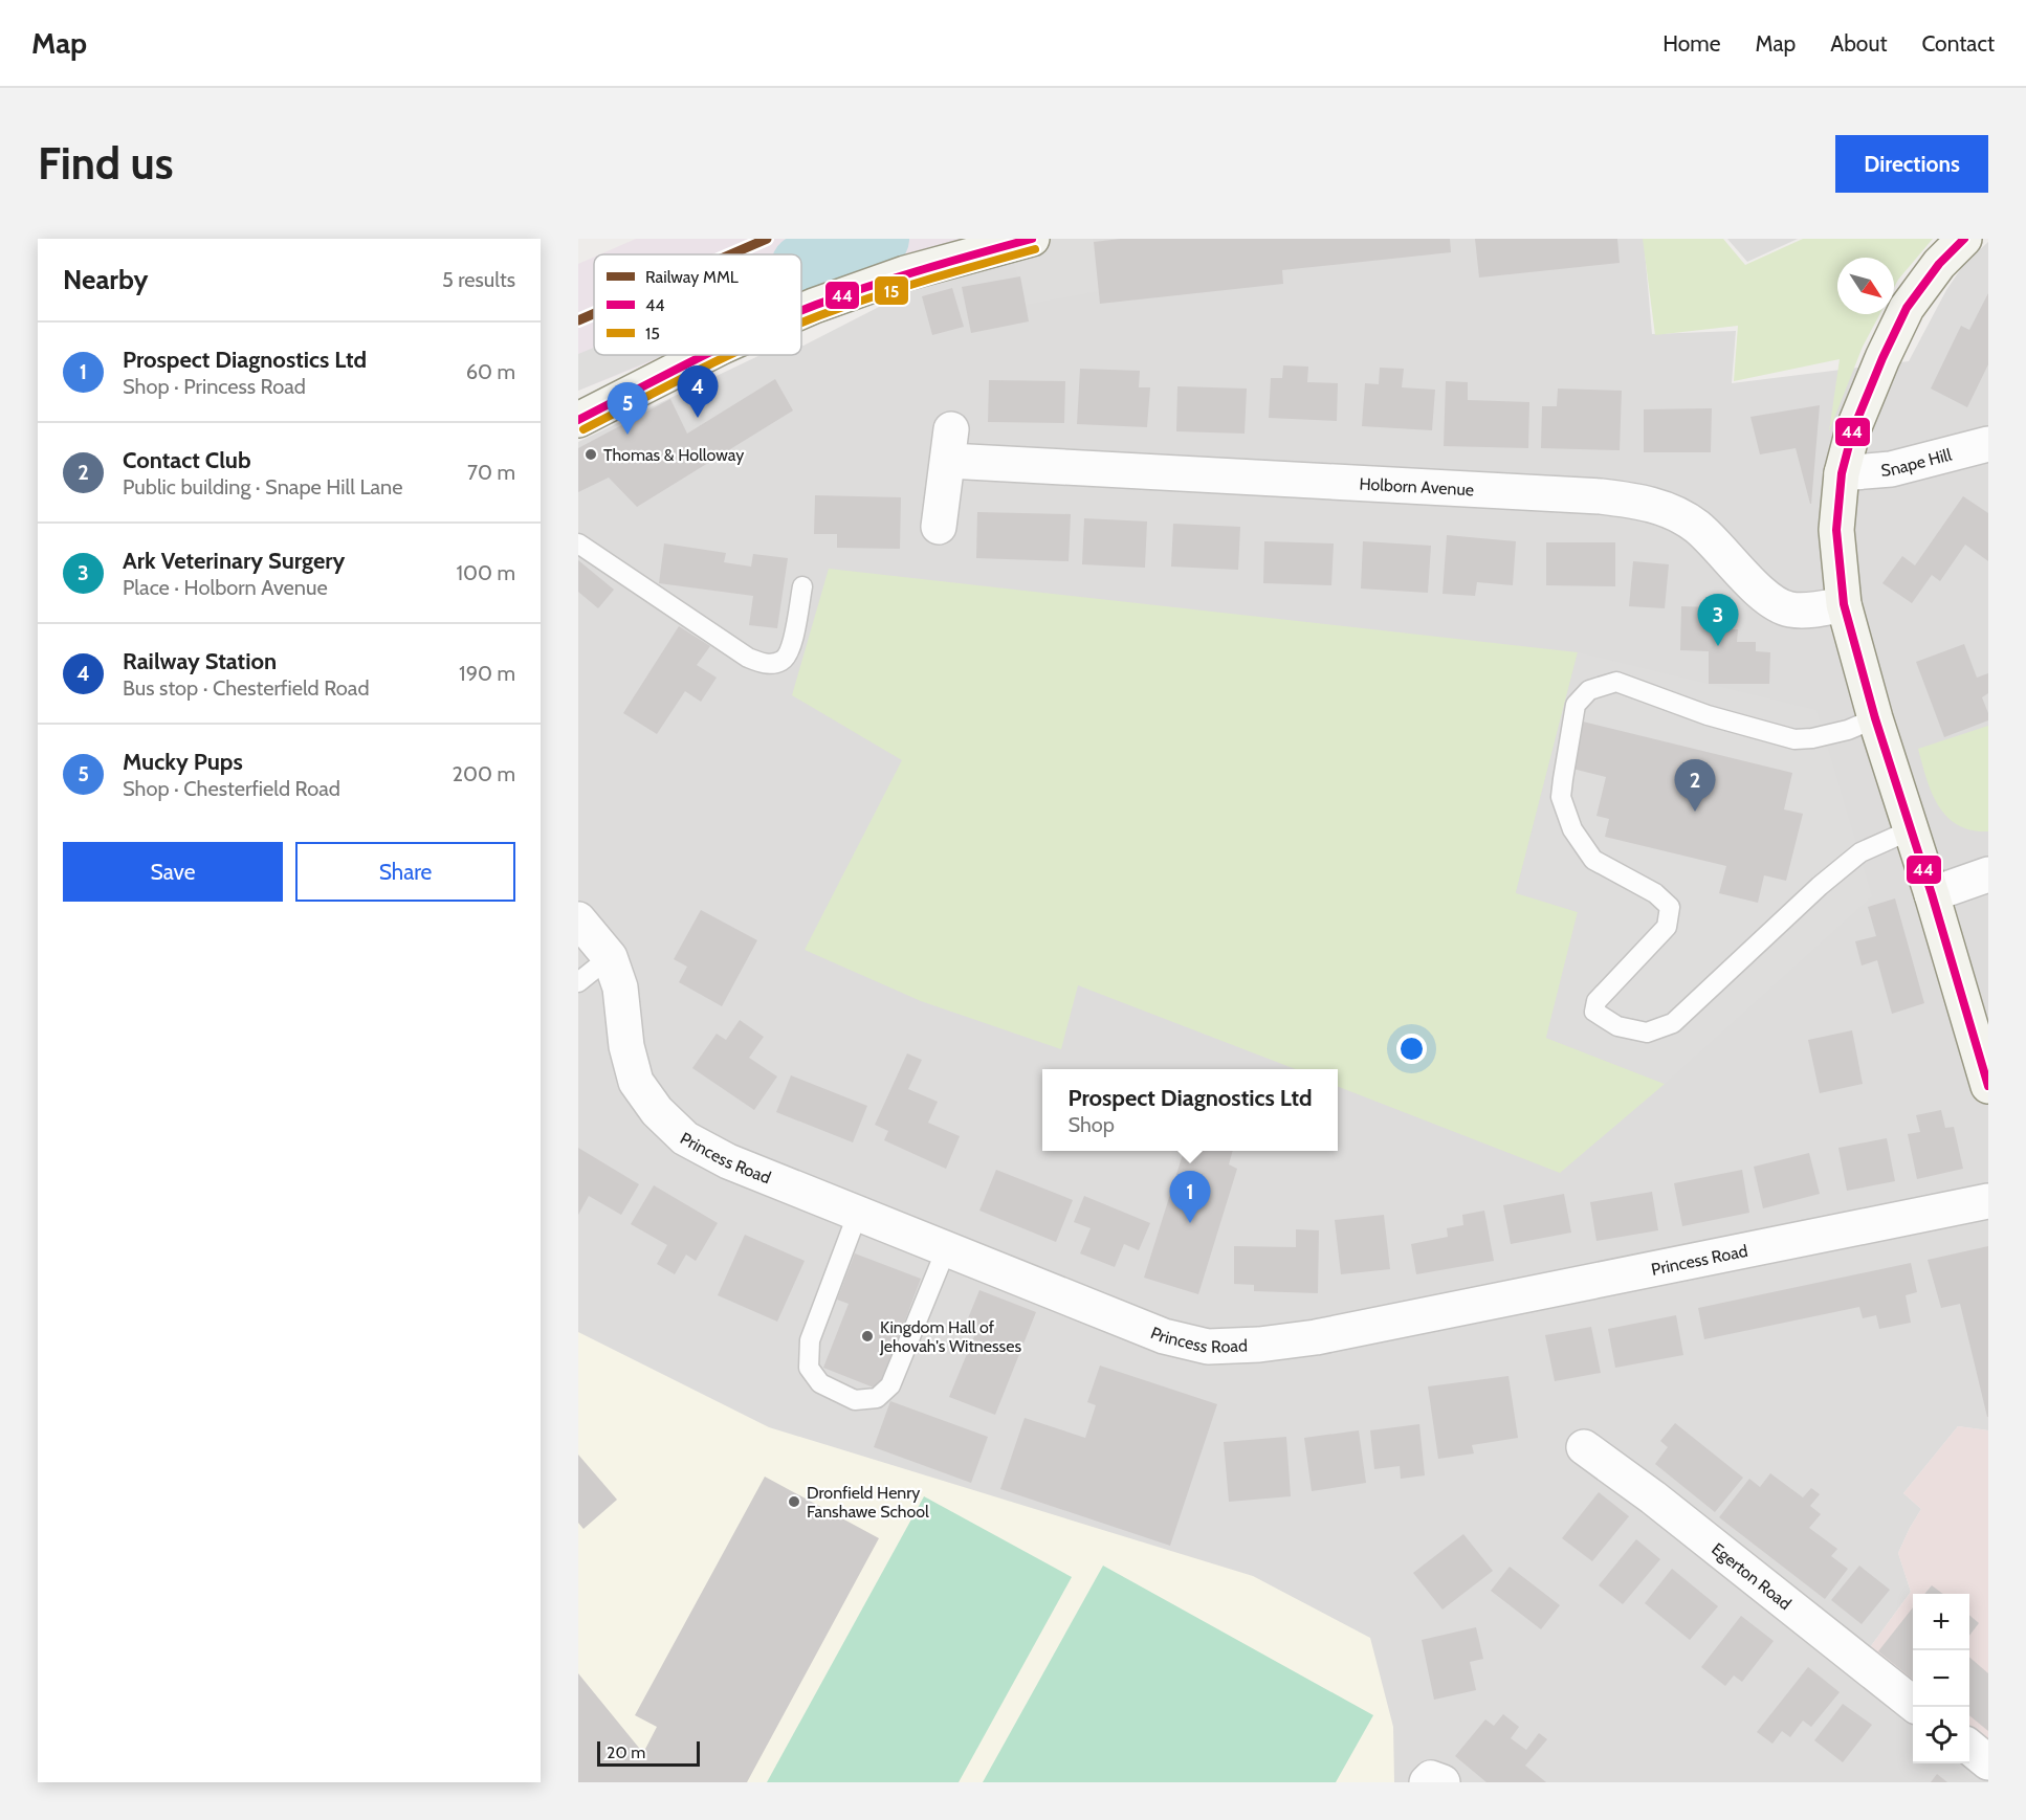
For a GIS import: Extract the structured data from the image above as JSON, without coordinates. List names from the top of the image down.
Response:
{
  "streets": {
    "street": [
      "Snape Hill",
      "Holborn Avenue",
      "Princess Road",
      "Egerton Road"
    ]
  },
  "places": ["Thomas & Holloway", "Kingdom Hall of Jehovah's Witnesses", "Dronfield Henry Fanshawe School"],
  "lines": ["rail line MML", "transit line 44", "transit line 15"],
  "legend": ["Railway MML", "44", "15"],
  "scale_bar": "20 m",
  "north": "bottom right",
  "page": {
    "header": "Map",
    "nav": [
      "Home",
      "Map",
      "About",
      "Contact"
    ],
    "buttons": [
      "Directions",
      ["Save", "Share"]
    ],
    "title": "Find us",
    "heading": ["Nearby", "5 results"],
    "list": [
      {
        "mark": "1",
        "name": "Prospect Diagnostics Ltd",
        "note": "Shop · Princess Road",
        "value": "60 m"
      },
      {
        "mark": "2",
        "name": "Contact Club",
        "note": "Public building · Snape Hill Lane",
        "value": "70 m"
      },
      {
        "mark": "3",
        "name": "Ark Veterinary Surgery",
        "note": "Place · Holborn Avenue",
        "value": "100 m"
      },
      {
        "mark": "4",
        "name": "Railway Station",
        "note": "Bus stop · Chesterfield Road",
        "value": "190 m"
      },
      {
        "mark": "5",
        "name": "Mucky Pups",
        "note": "Shop · Chesterfield Road",
        "value": "200 m"
      }
    ],
    "pins": [
      "4",
      "5",
      "3",
      "2",
      "1"
    ],
    "popup": ["Prospect Diagnostics Ltd", "Shop"],
    "map_buttons": ["+", "−"],
    "scale": "20 m"
  }
}
